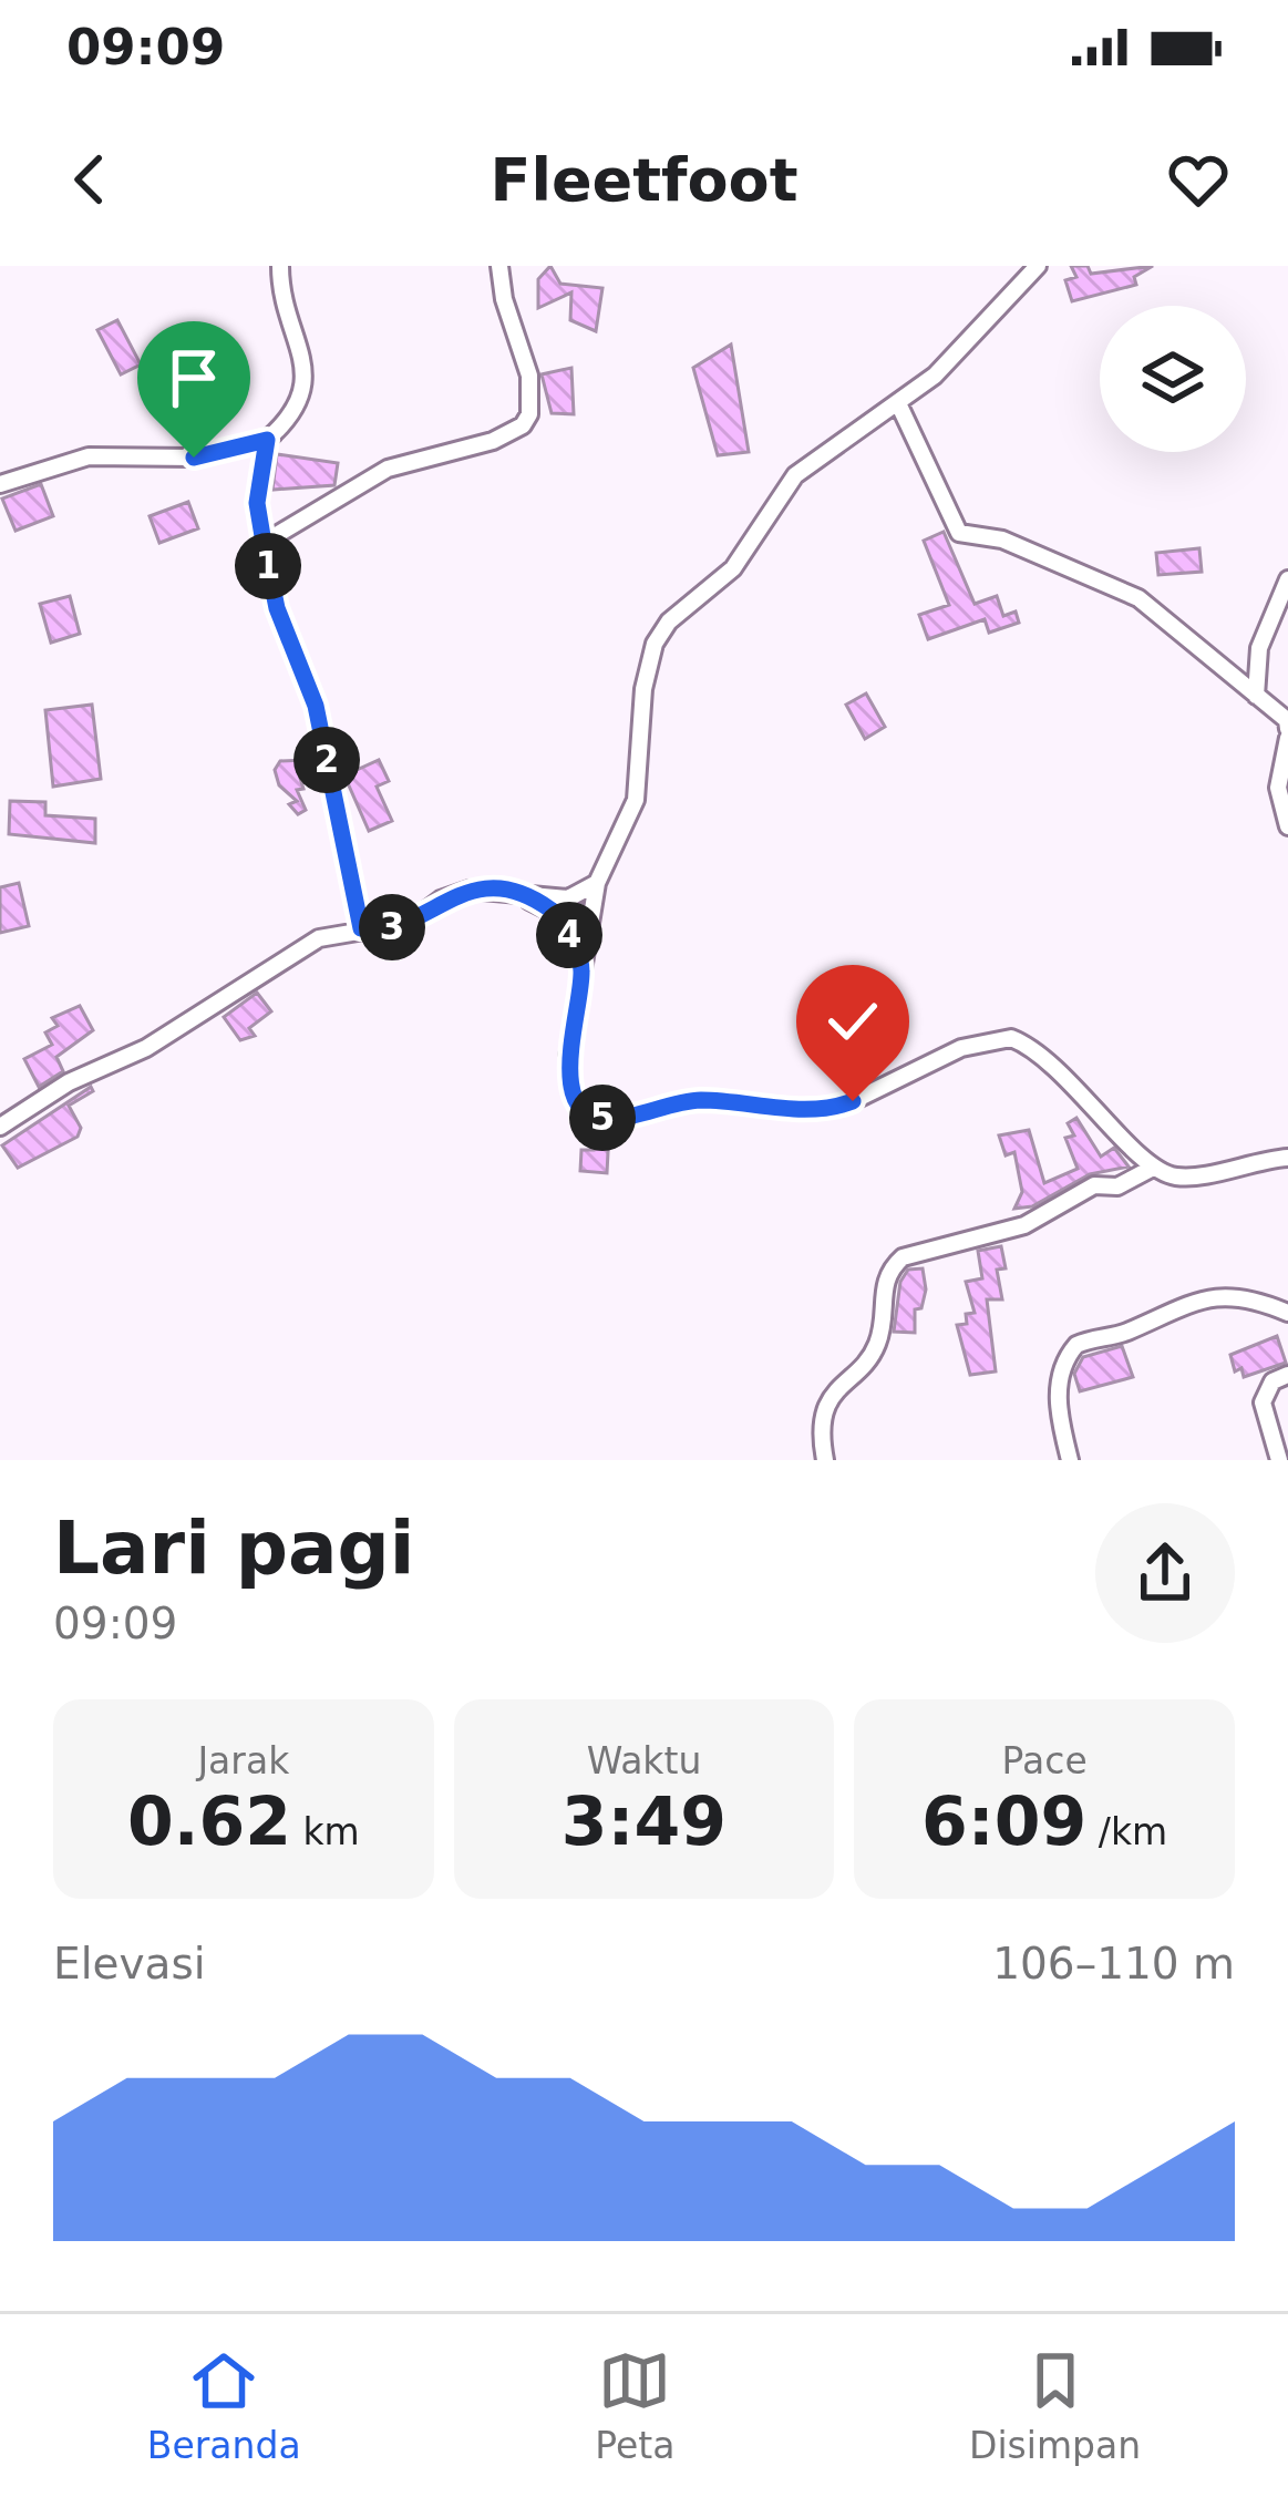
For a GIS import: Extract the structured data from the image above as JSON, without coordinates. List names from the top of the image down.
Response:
{
  "page": {
    "status": "09:09",
    "header": "Fleetfoot",
    "pins": [
      "1",
      "2",
      "3",
      "4",
      "5"
    ],
    "heading": ["Lari pagi", "09:09"],
    "stats": [
      ["Jarak", "0.62 km"],
      ["Waktu", "3:49"],
      ["Pace", "6:09 /km"]
    ],
    "chart": ["Elevasi", "106–110 m"],
    "tabs": ["Beranda", "Peta", "Disimpan"]
  }
}
